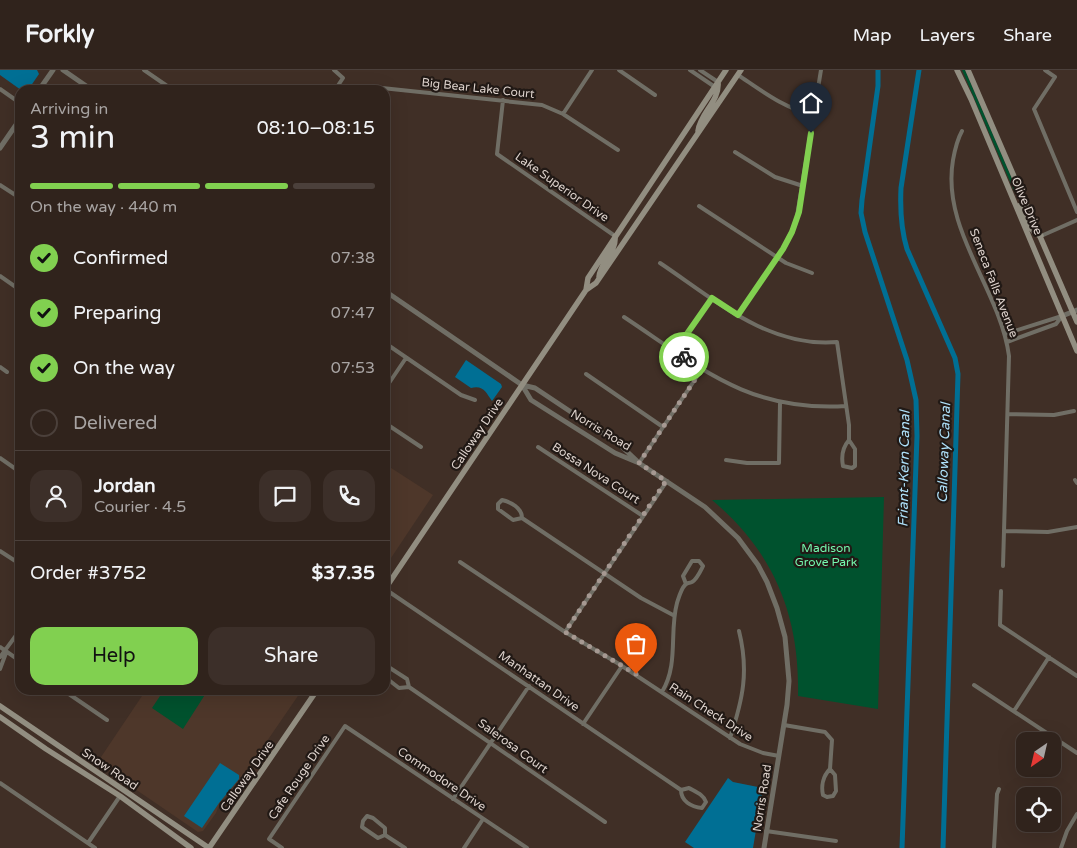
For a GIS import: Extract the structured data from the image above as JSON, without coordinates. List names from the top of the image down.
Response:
{
  "streets": {
    "main road": ["Olive Drive", "Calloway Drive", "Snow Road"],
    "street": [
      "Big Bear Lake Court",
      "Lake Superior Drive",
      "Seneca Falls Avenue",
      "Norris Road",
      "Bossa Nova Court",
      "Manhattan Drive",
      "Rain Check Drive",
      "Salerosa Court",
      "Cafe Rouge Drive",
      "Commodore Drive"
    ]
  },
  "crossings": [
    ["Big Bear Lake Court", "Lake Superior Drive"],
    ["Lake Superior Drive", "Calloway Drive"],
    ["Norris Road", "Calloway Drive"],
    ["Norris Road", "Rain Check Drive"],
    ["Calloway Drive", "Snow Road"],
    ["Cafe Rouge Drive", "Commodore Drive"]
  ],
  "water": ["Calloway Canal", "Friant-Kern Canal"],
  "parks": ["Madison Grove Park"],
  "north": "bottom left",
  "page": {
    "header": "Forkly",
    "nav": ["Map", "Layers", "Share"],
    "heading": ["3 min", "Arriving in", "08:10–08:15"],
    "panel": [
      "Jordan",
      "Courier · 4.5",
      "Order #3752",
      "$37.35"
    ],
    "bar": "On the way · 440 m",
    "list": [
      ["Confirmed", "07:38"],
      ["Preparing", "07:47"],
      ["On the way", "07:53"],
      "Delivered"
    ],
    "buttons": ["Help", "Share"]
  }
}
